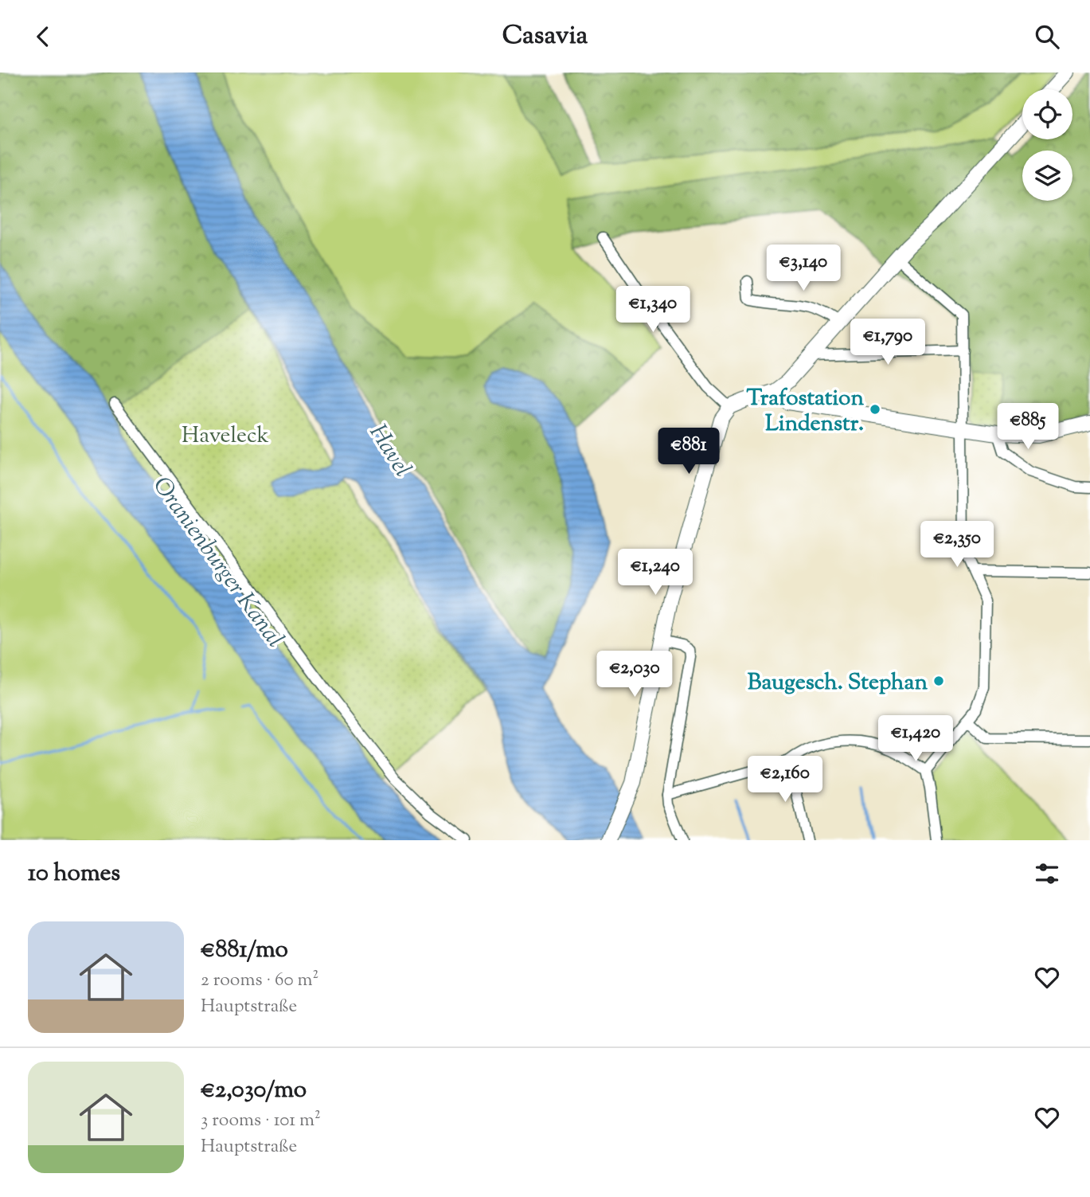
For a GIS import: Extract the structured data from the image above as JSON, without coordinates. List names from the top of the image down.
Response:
{
  "water": ["Havel", "Oranienburger Kanal"],
  "parks": ["Haveleck"],
  "places": ["Trafostation Lindenstr.", "Baugesch. Stephan"],
  "page": {
    "header": "Casavia",
    "price": [
      "€3,140",
      "€1,340",
      "€1,790",
      "€885",
      "€881",
      "€2,350",
      "€1,240",
      "€2,030",
      "€1,420",
      "€2,160"
    ],
    "heading": "10 homes",
    "list": [
      {
        "name": "€881/mo",
        "note": "2 rooms · 60 m² · Hauptstraße"
      },
      {
        "name": "€2,030/mo",
        "note": "3 rooms · 101 m² · Hauptstraße"
      }
    ]
  }
}
